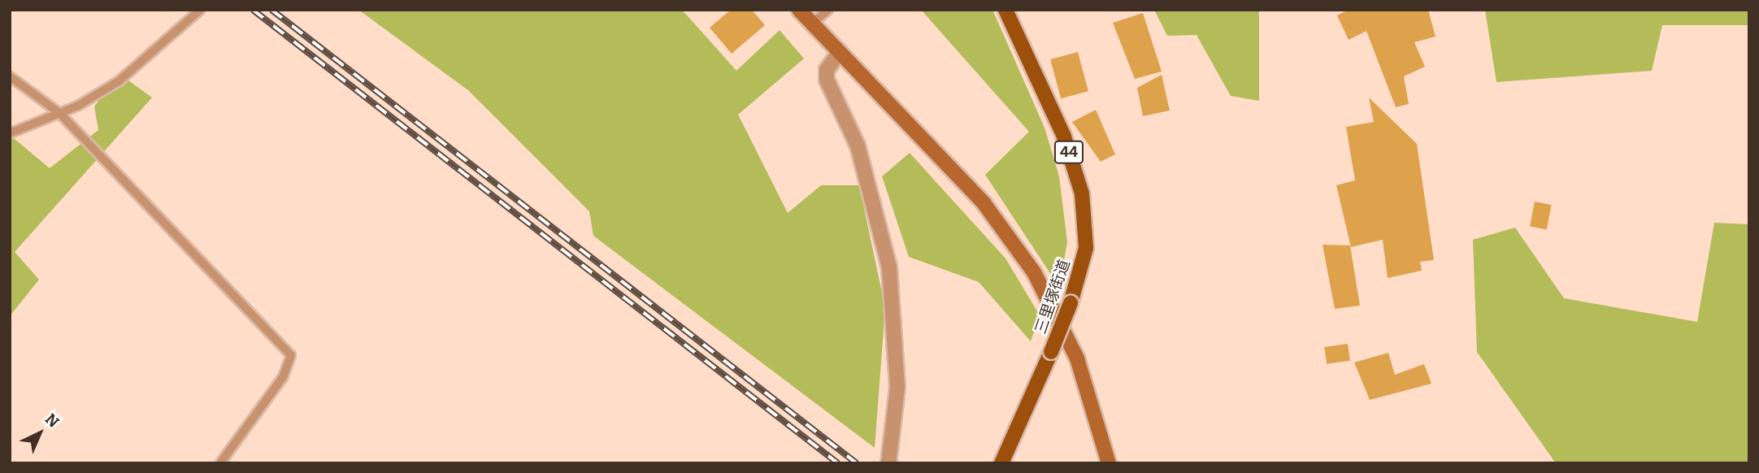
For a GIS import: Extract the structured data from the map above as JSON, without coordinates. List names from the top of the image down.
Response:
{
  "streets": {
    "main road": ["44", "三里塚街道"]
  },
  "north": "top right"
}
